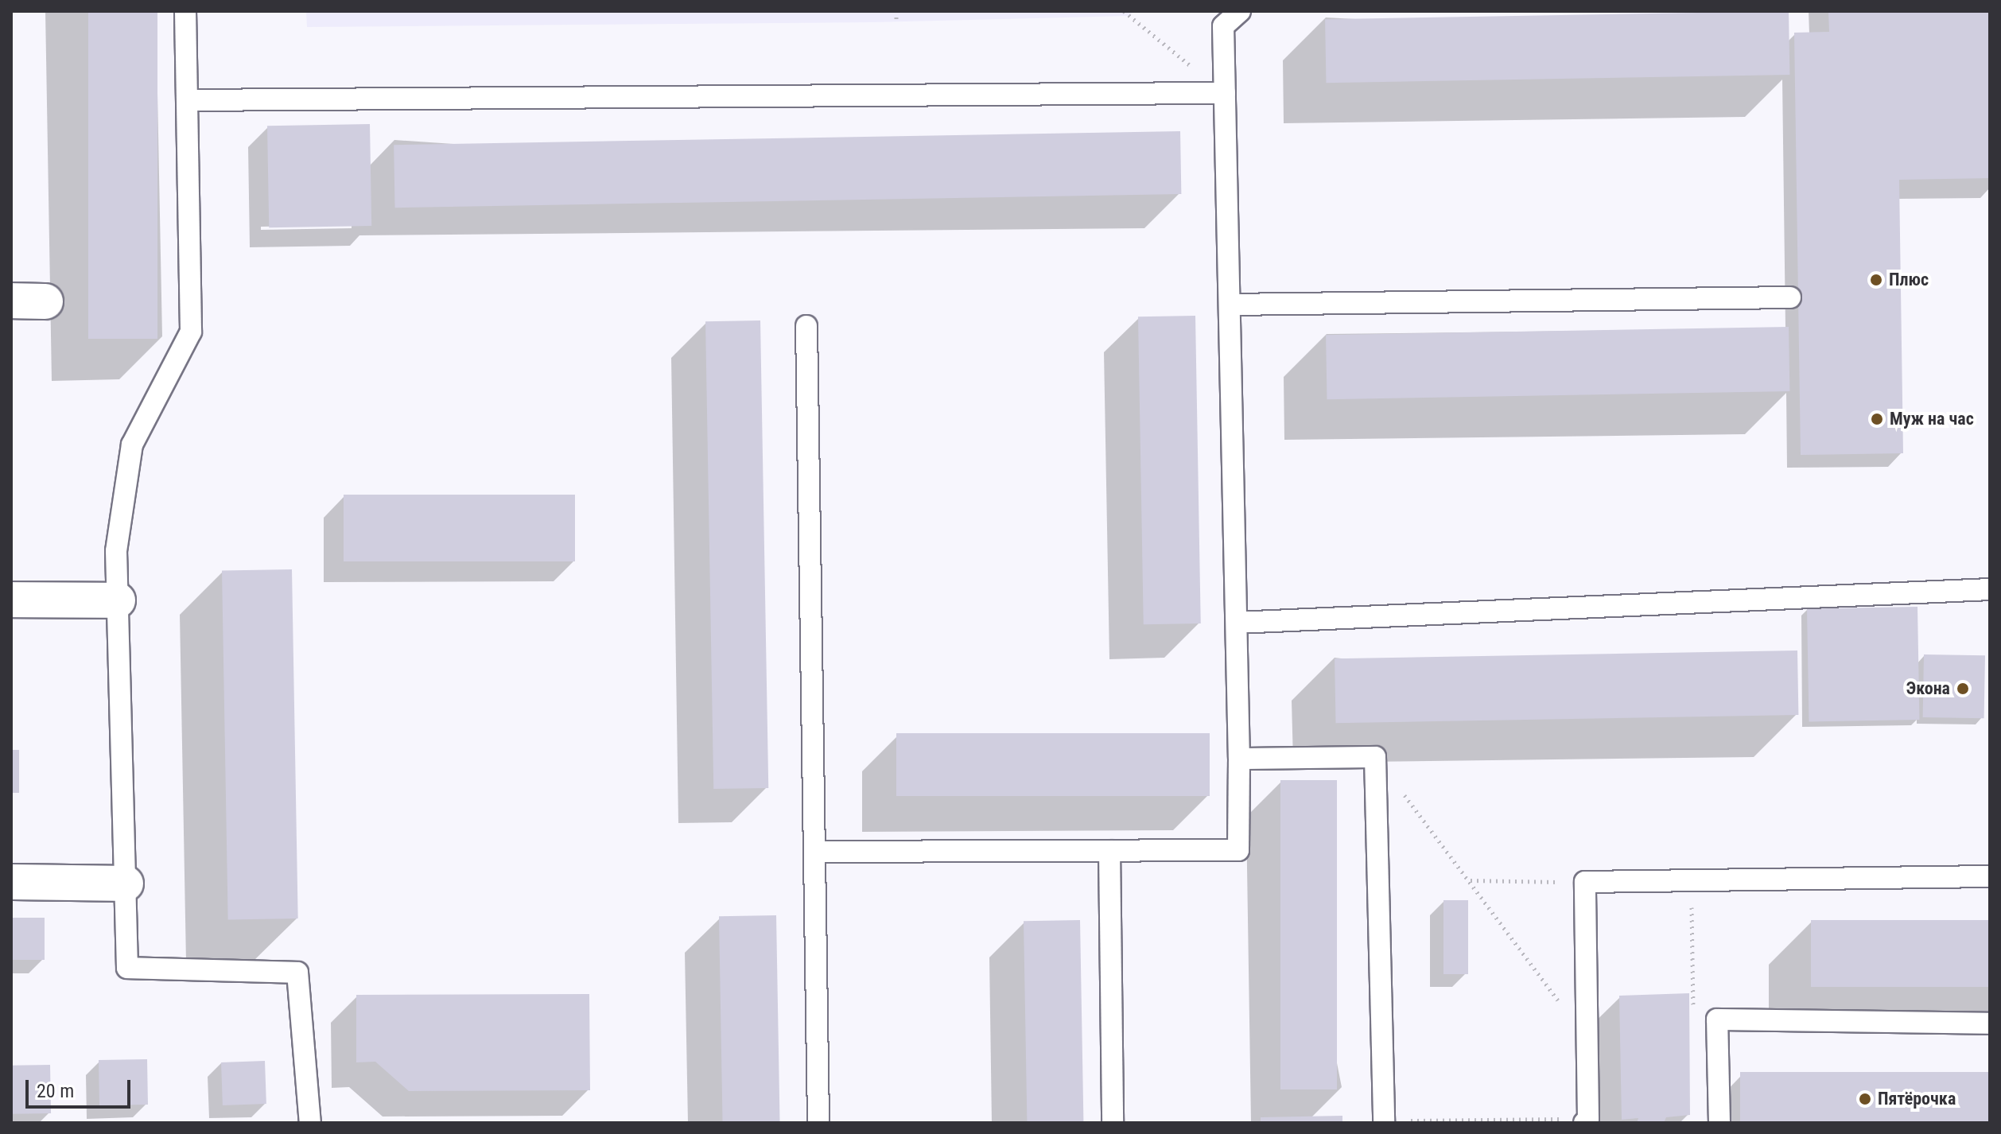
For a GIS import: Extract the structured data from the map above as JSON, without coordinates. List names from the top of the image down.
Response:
{
  "places": [
    "Плюс",
    "Муж на час",
    "Экона",
    "Пятёрочка"
  ],
  "scale_bar": "20 m"
}
